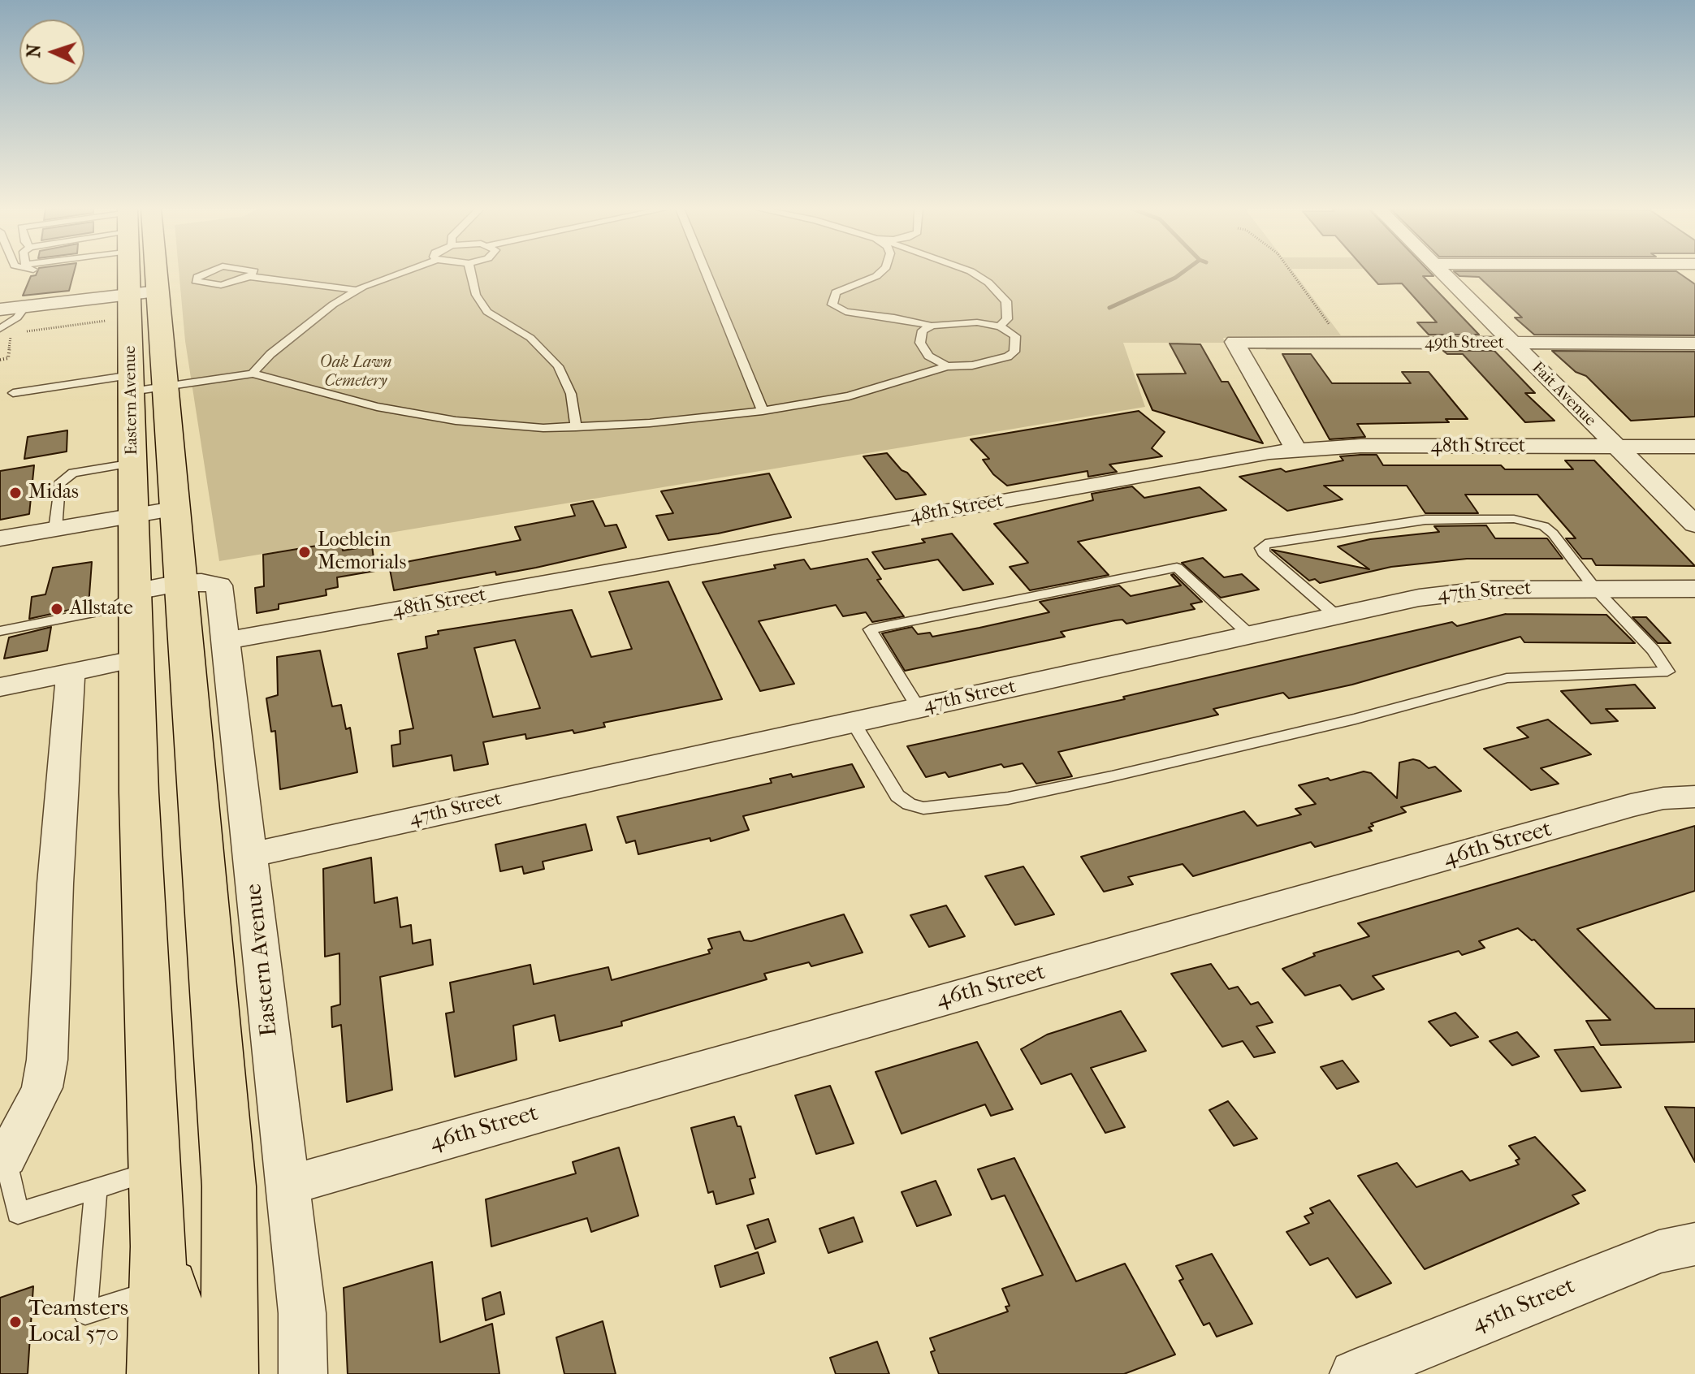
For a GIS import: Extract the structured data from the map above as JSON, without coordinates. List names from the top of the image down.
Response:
{
  "streets": {
    "main road": ["Eastern Avenue"],
    "street": [
      "49th Street",
      "Fait Avenue",
      "48th Street",
      "47th Street",
      "46th Street",
      "45th Street"
    ]
  },
  "crossings": [
    ["49th Street", "Fait Avenue"],
    ["49th Street", "48th Street"],
    ["Fait Avenue", "48th Street"],
    ["Eastern Avenue", "48th Street"],
    ["Eastern Avenue", "47th Street"],
    ["Eastern Avenue", "46th Street"]
  ],
  "parks": ["Oak Lawn Cemetery"],
  "places": [
    "Midas",
    "Loeblein Memorials",
    "Allstate",
    "Teamsters Local 570"
  ],
  "north": "left"
}
